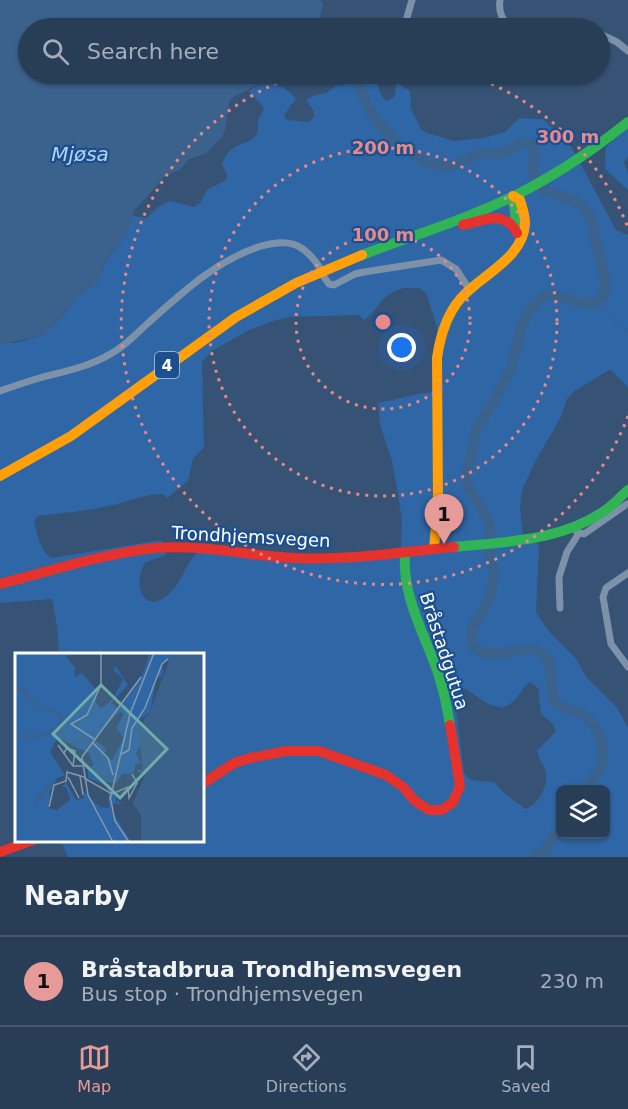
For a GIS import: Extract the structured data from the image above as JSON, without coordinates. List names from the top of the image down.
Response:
{
  "streets": {
    "main road": ["4", "Trondhjemsvegen", "Bråstadgutua"]
  },
  "crossings": [
    ["Trondhjemsvegen", "Bråstadgutua"]
  ],
  "water": ["Mjøsa"],
  "page": {
    "search": "Search here",
    "pins": "1",
    "heading": "Nearby",
    "list": [
      {
        "mark": "1",
        "name": "Bråstadbrua Trondhjemsvegen",
        "note": "Bus stop · Trondhjemsvegen",
        "value": "230 m"
      }
    ],
    "nav": ["Map", "Directions", "Saved"]
  },
  "rings": ["300 m", "200 m", "100 m"]
}
